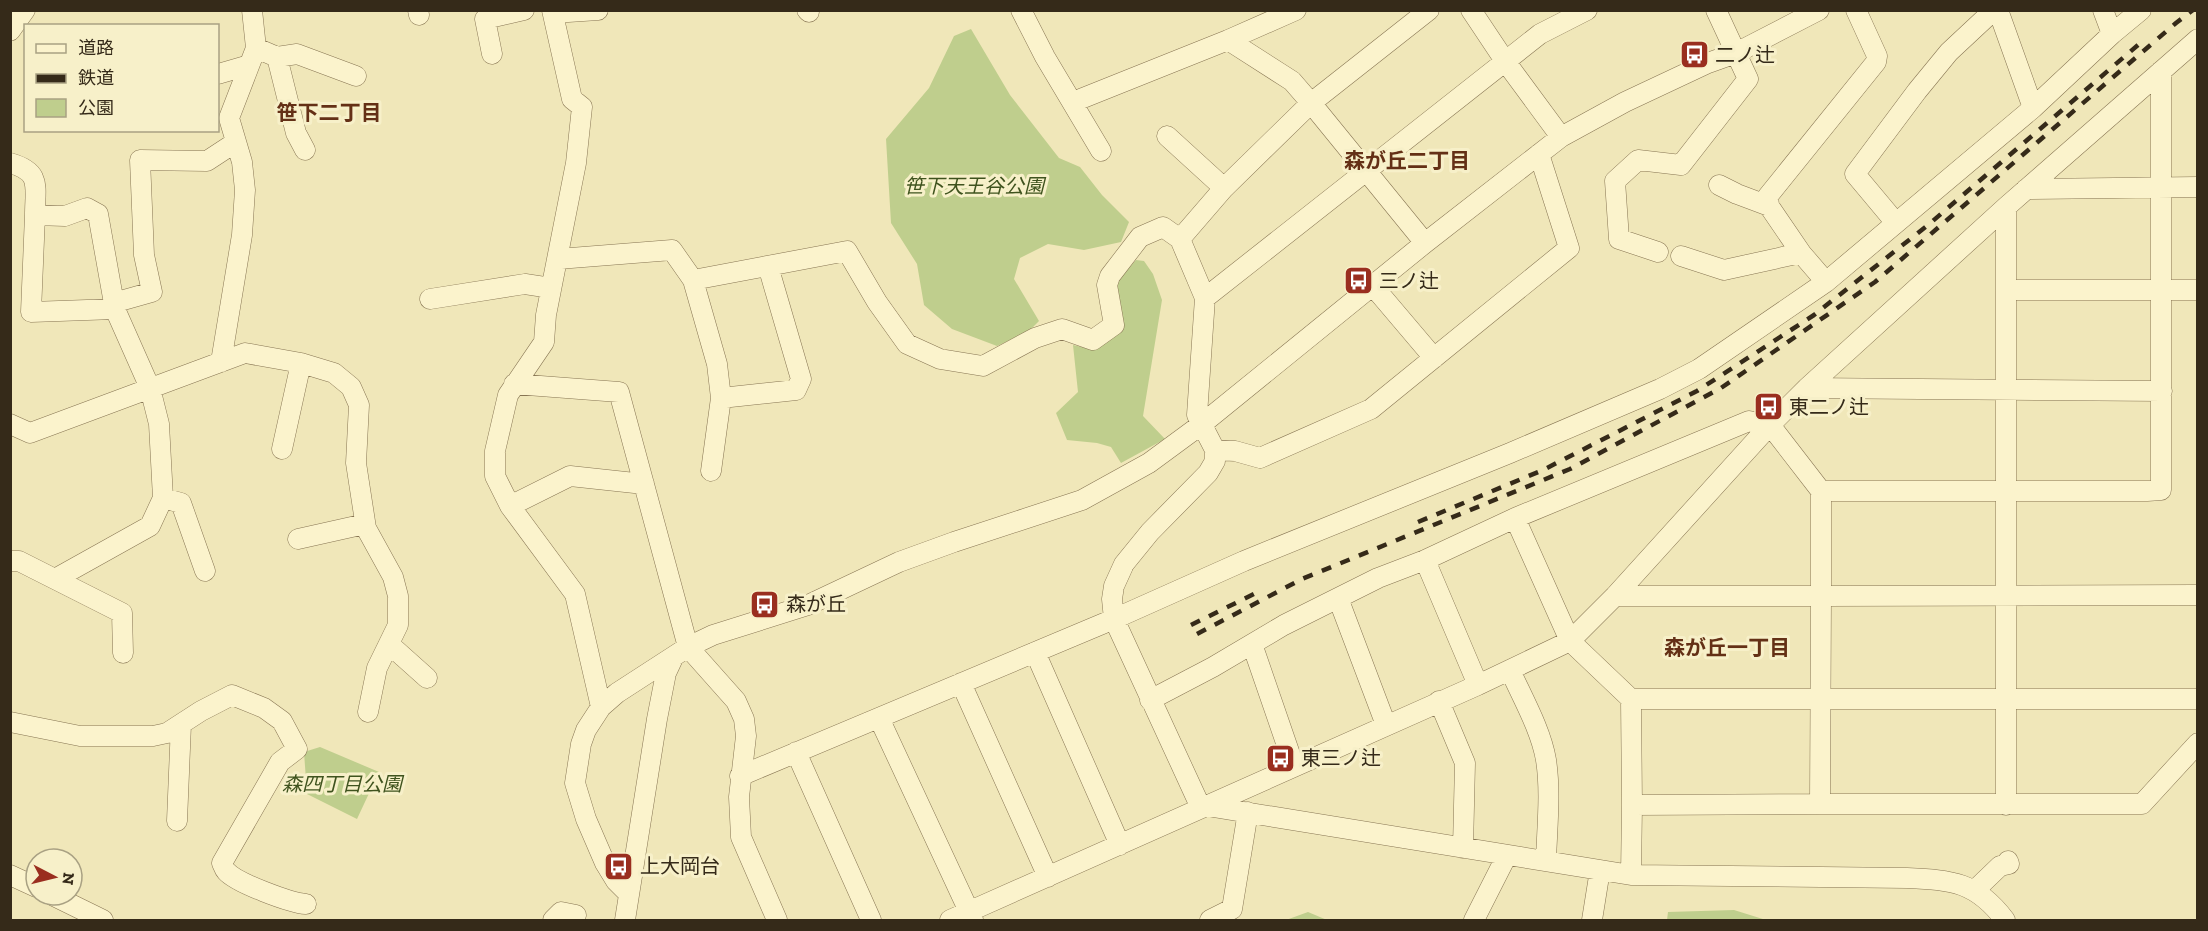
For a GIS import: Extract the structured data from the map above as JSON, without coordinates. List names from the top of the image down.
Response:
{
  "districts": ["笹下二丁目", "森が丘二丁目", "森が丘一丁目"],
  "parks": ["笹下天王谷公園", "森四丁目公園"],
  "places": {
    "bus stop": [
      "二ノ辻",
      "三ノ辻",
      "東二ノ辻",
      "森が丘",
      "東三ノ辻",
      "上大岡台"
    ]
  },
  "legend": ["道路", "鉄道", "公園"],
  "north": "right"
}
